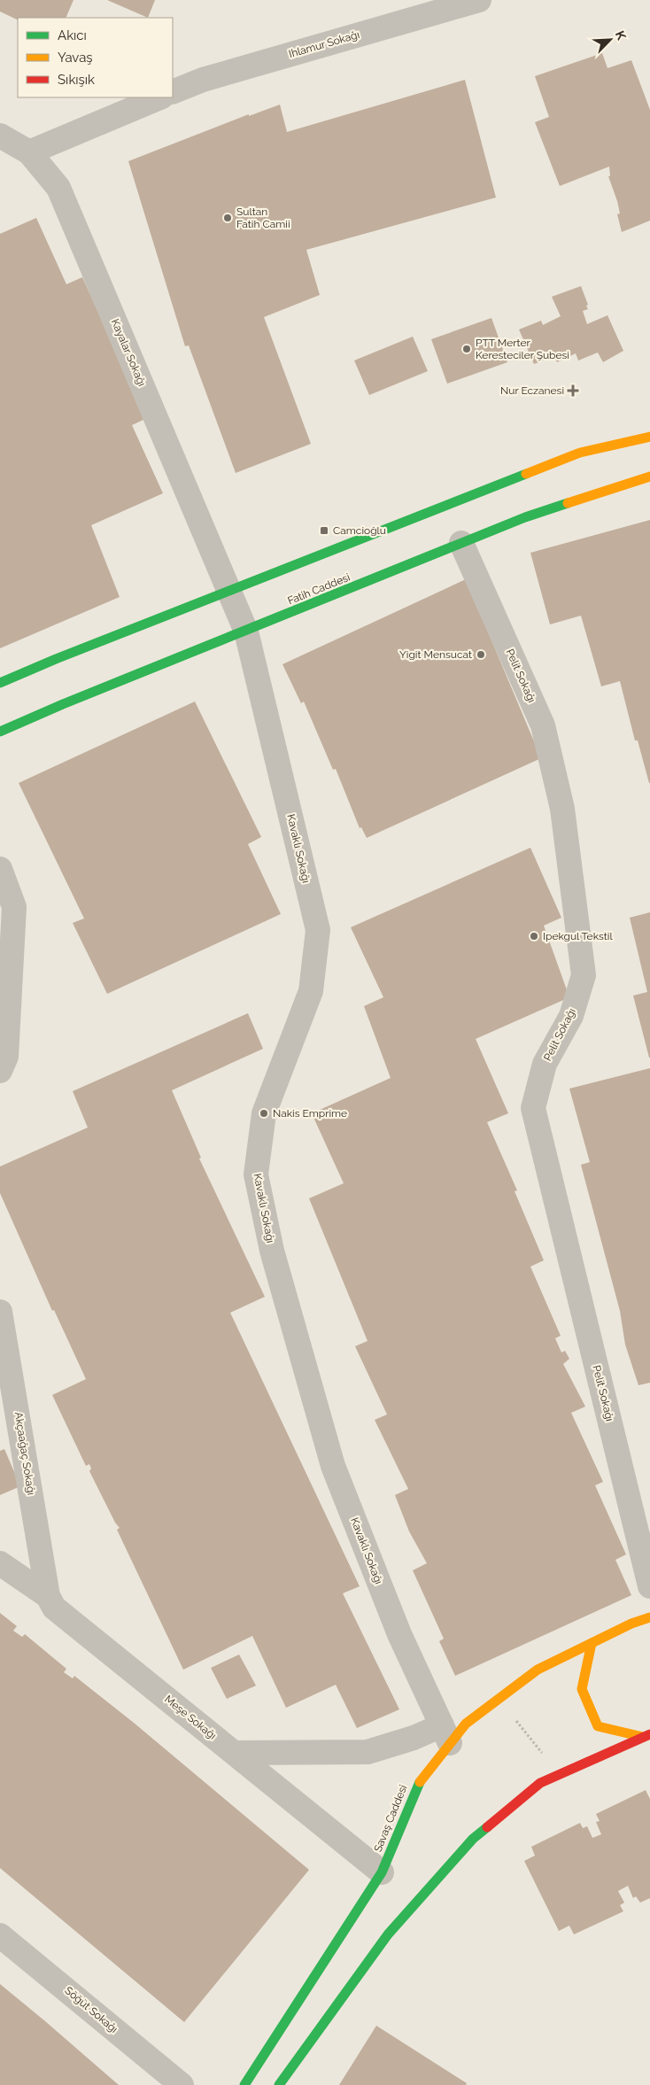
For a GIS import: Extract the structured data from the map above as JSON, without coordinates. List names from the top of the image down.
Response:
{
  "streets": {
    "main road": ["Fatih Caddesi", "Savaş Caddesi"],
    "street": [
      "Ihlamur Sokağı",
      "Kayalar Sokağı",
      "Pelit Sokağı",
      "Kavaklı Sokağı",
      "Akçaağaç Sokağı",
      "Meşe Sokağı",
      "Söğüt Sokağı"
    ]
  },
  "crossings": [
    ["Kayalar Sokağı", "Fatih Caddesi"],
    ["Kayalar Sokağı", "Kavaklı Sokağı"],
    ["Fatih Caddesi", "Pelit Sokağı"],
    ["Fatih Caddesi", "Kavaklı Sokağı"],
    ["Kavaklı Sokağı", "Savaş Caddesi"],
    ["Akçaağaç Sokağı", "Meşe Sokağı"],
    ["Meşe Sokağı", "Savaş Caddesi"]
  ],
  "places": {
    "other": [
      "Sultan Fatih Camii",
      "PTT Merter Keresteciler Şubesi",
      "Yigit Mensucat",
      "Ipekgul Tekstil",
      "Nakis Emprime"
    ],
    "health": ["Nur Eczanesi"],
    "transit": ["Camcioğlu"]
  },
  "legend": ["Akıcı", "Yavaş", "Sıkışık"],
  "north": "top right"
}
